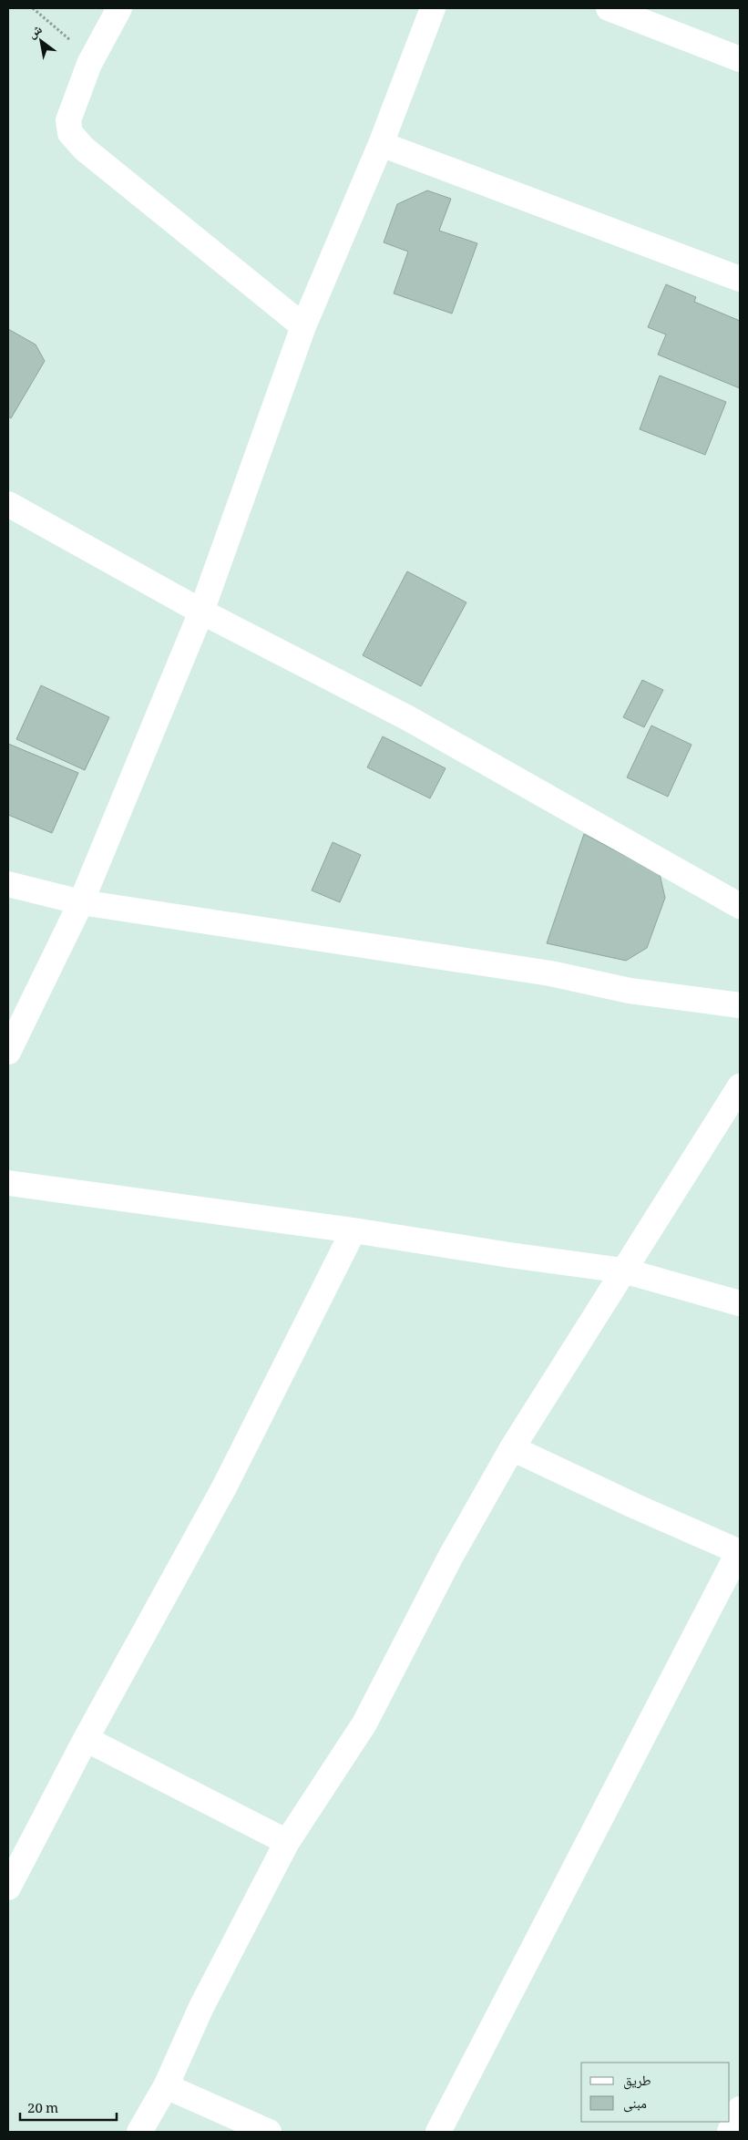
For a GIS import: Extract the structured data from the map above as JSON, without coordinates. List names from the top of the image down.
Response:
{
  "legend": ["طريق", "مبنى"],
  "scale_bar": "20 m",
  "north": "top left"
}
